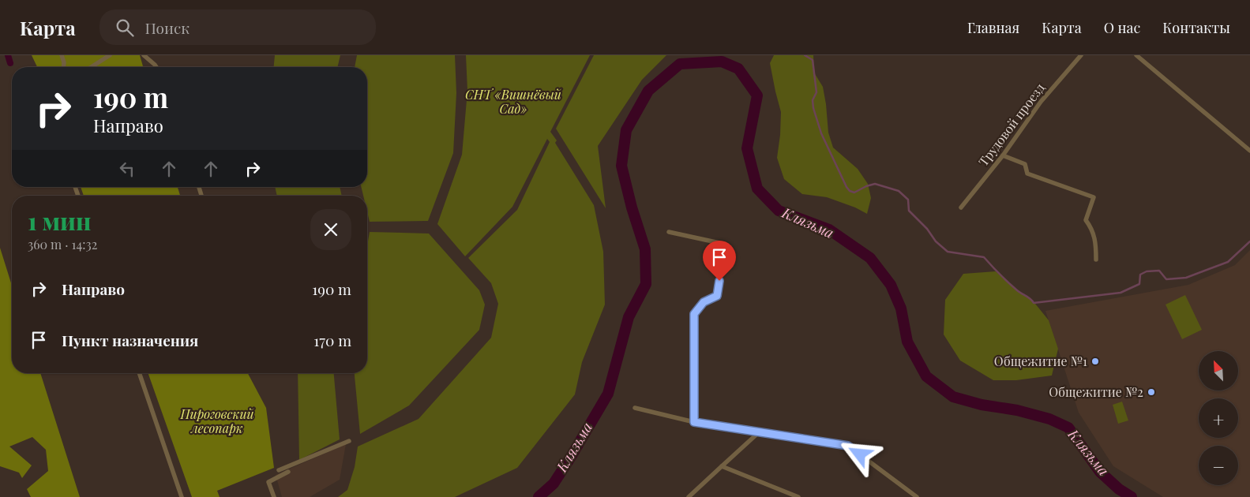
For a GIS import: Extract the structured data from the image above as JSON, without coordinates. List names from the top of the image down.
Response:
{
  "streets": {
    "street": ["Трудовой проезд"]
  },
  "water": ["Клязьма"],
  "parks": ["СНТ «Вишнёвый Сад»", "Пироговский лесопарк"],
  "places": ["Общежитие №1", "Общежитие №2"],
  "north": "top left",
  "page": {
    "header": "Карта",
    "search": "Поиск",
    "nav": [
      "Главная",
      "Карта",
      "О нас",
      "Контакты"
    ],
    "turn": ["190 m", "Направо"],
    "heading": ["1 мин", "360 m · 14:32"],
    "list": [
      {
        "name": "Направо",
        "value": "190 m"
      },
      {
        "name": "Пункт назначения",
        "value": "170 m"
      }
    ],
    "map_buttons": ["+", "−"]
  }
}
